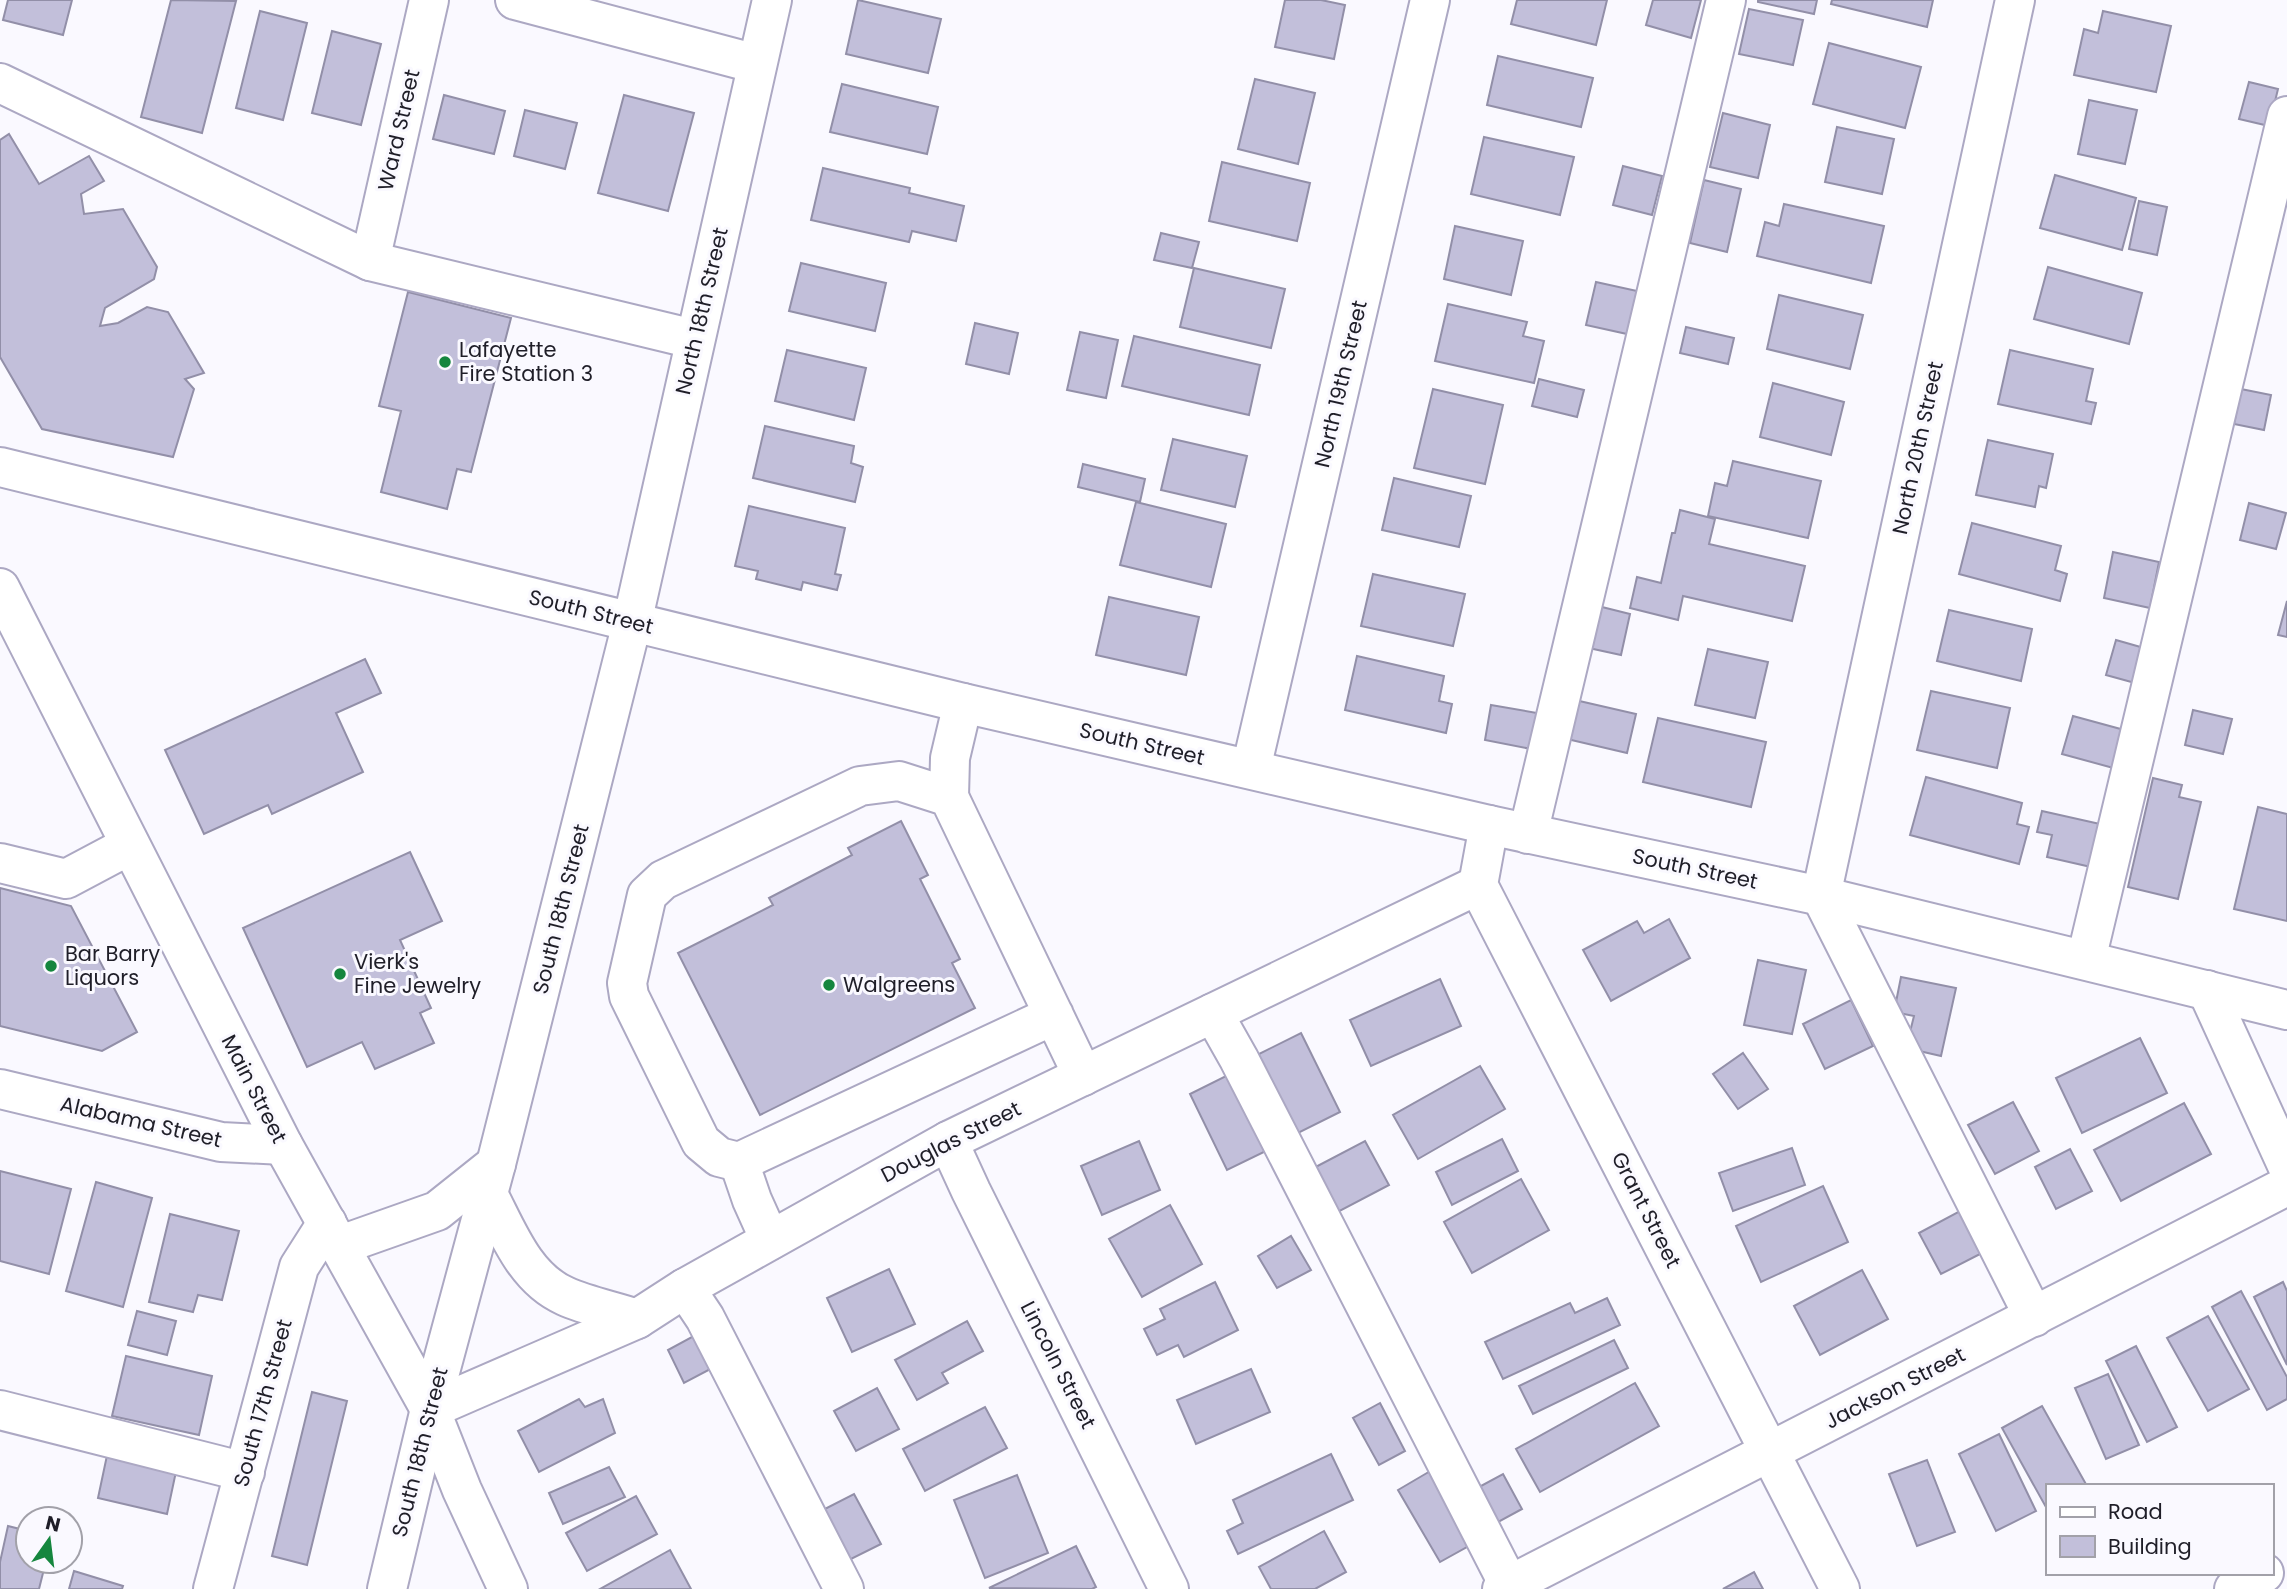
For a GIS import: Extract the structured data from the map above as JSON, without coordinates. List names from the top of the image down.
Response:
{
  "streets": {
    "street": [
      "Ward Street",
      "North 18th Street",
      "North 19th Street",
      "North 20th Street",
      "South Street",
      "South 18th Street",
      "Main Street",
      "Alabama Street",
      "Douglas Street",
      "Grant Street",
      "Lincoln Street",
      "Jackson Street",
      "South 17th Street"
    ]
  },
  "crossings": [
    ["North 18th Street", "South Street"],
    ["North 18th Street", "South 18th Street"],
    ["North 19th Street", "South Street"],
    ["North 20th Street", "South Street"],
    ["South Street", "South 18th Street"],
    ["South 18th Street", "Main Street"],
    ["South 18th Street", "Douglas Street"],
    ["Main Street", "Alabama Street"],
    ["Main Street", "Douglas Street"],
    ["Main Street", "South 17th Street"],
    ["Douglas Street", "Grant Street"],
    ["Douglas Street", "Lincoln Street"],
    ["Grant Street", "Jackson Street"]
  ],
  "places": [
    "Lafayette Fire Station 3",
    "Bar Barry Liquors",
    "Vierk's Fine Jewelry",
    "Walgreens"
  ],
  "legend": ["Road", "Building"],
  "north": "top"
}
